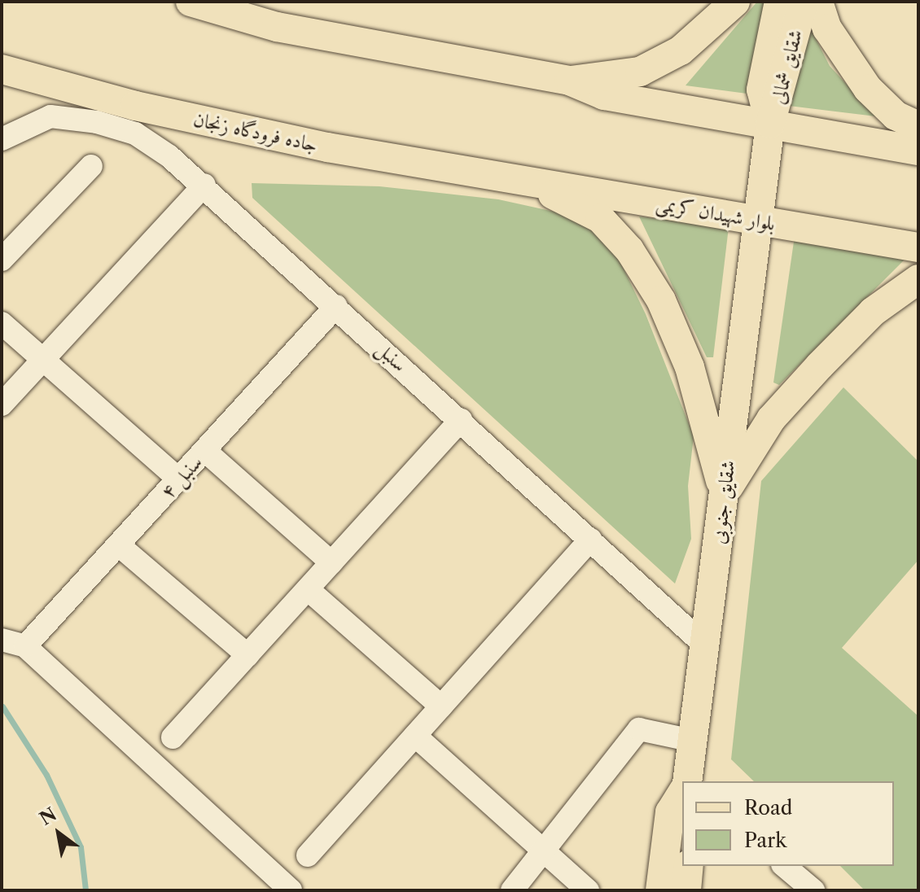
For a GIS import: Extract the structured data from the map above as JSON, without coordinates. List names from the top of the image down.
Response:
{
  "streets": {
    "main road": [
      "شقایق شمالی",
      "جاده فرودگاه زنجان",
      "بلوار شهیدان کریمی",
      "شقایق جنوبی"
    ],
    "street": ["سنبل", "سنبل ۴"]
  },
  "crossings": [
    ["شقایق شمالی", "شقایق جنوبی"],
    ["جاده فرودگاه زنجان", "بلوار شهیدان کریمی"],
    ["بلوار شهیدان کریمی", "شقایق جنوبی"],
    ["سنبل", "سنبل ۴"],
    ["سنبل", "شقایق جنوبی"]
  ],
  "legend": ["Road", "Park"],
  "north": "top left"
}
